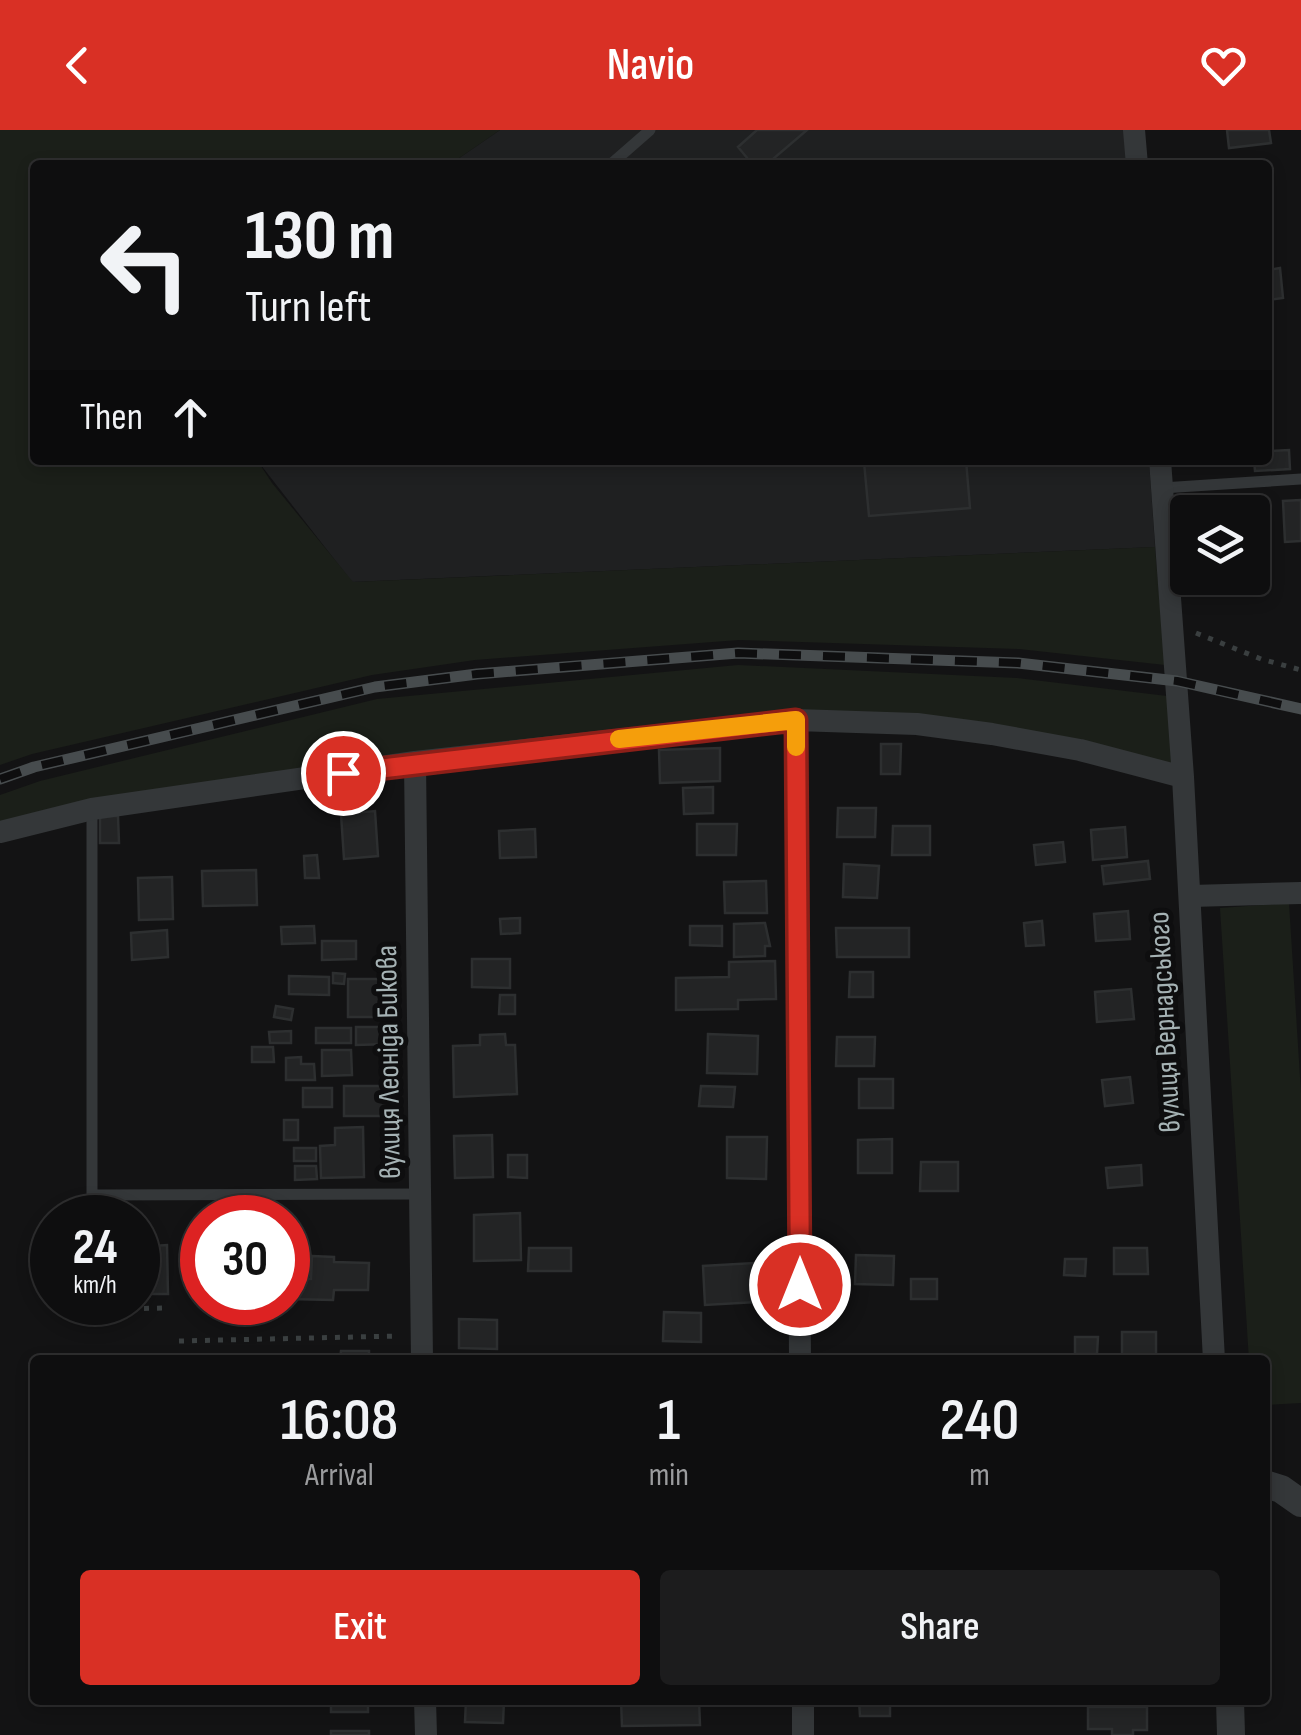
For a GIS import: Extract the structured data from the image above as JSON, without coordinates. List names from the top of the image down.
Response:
{
  "streets": {
    "street": ["вулиця Вернадського", "вулиця Леоніда Бикова"]
  },
  "page": {
    "header": "Navio",
    "turn": ["130 m", "Turn left"],
    "then": "Then",
    "speed": "24 km/h",
    "limit": "30",
    "eta": [
      "16:08",
      "Arrival",
      "1",
      "min",
      "240",
      "m"
    ],
    "buttons": ["Exit", "Share"]
  }
}
